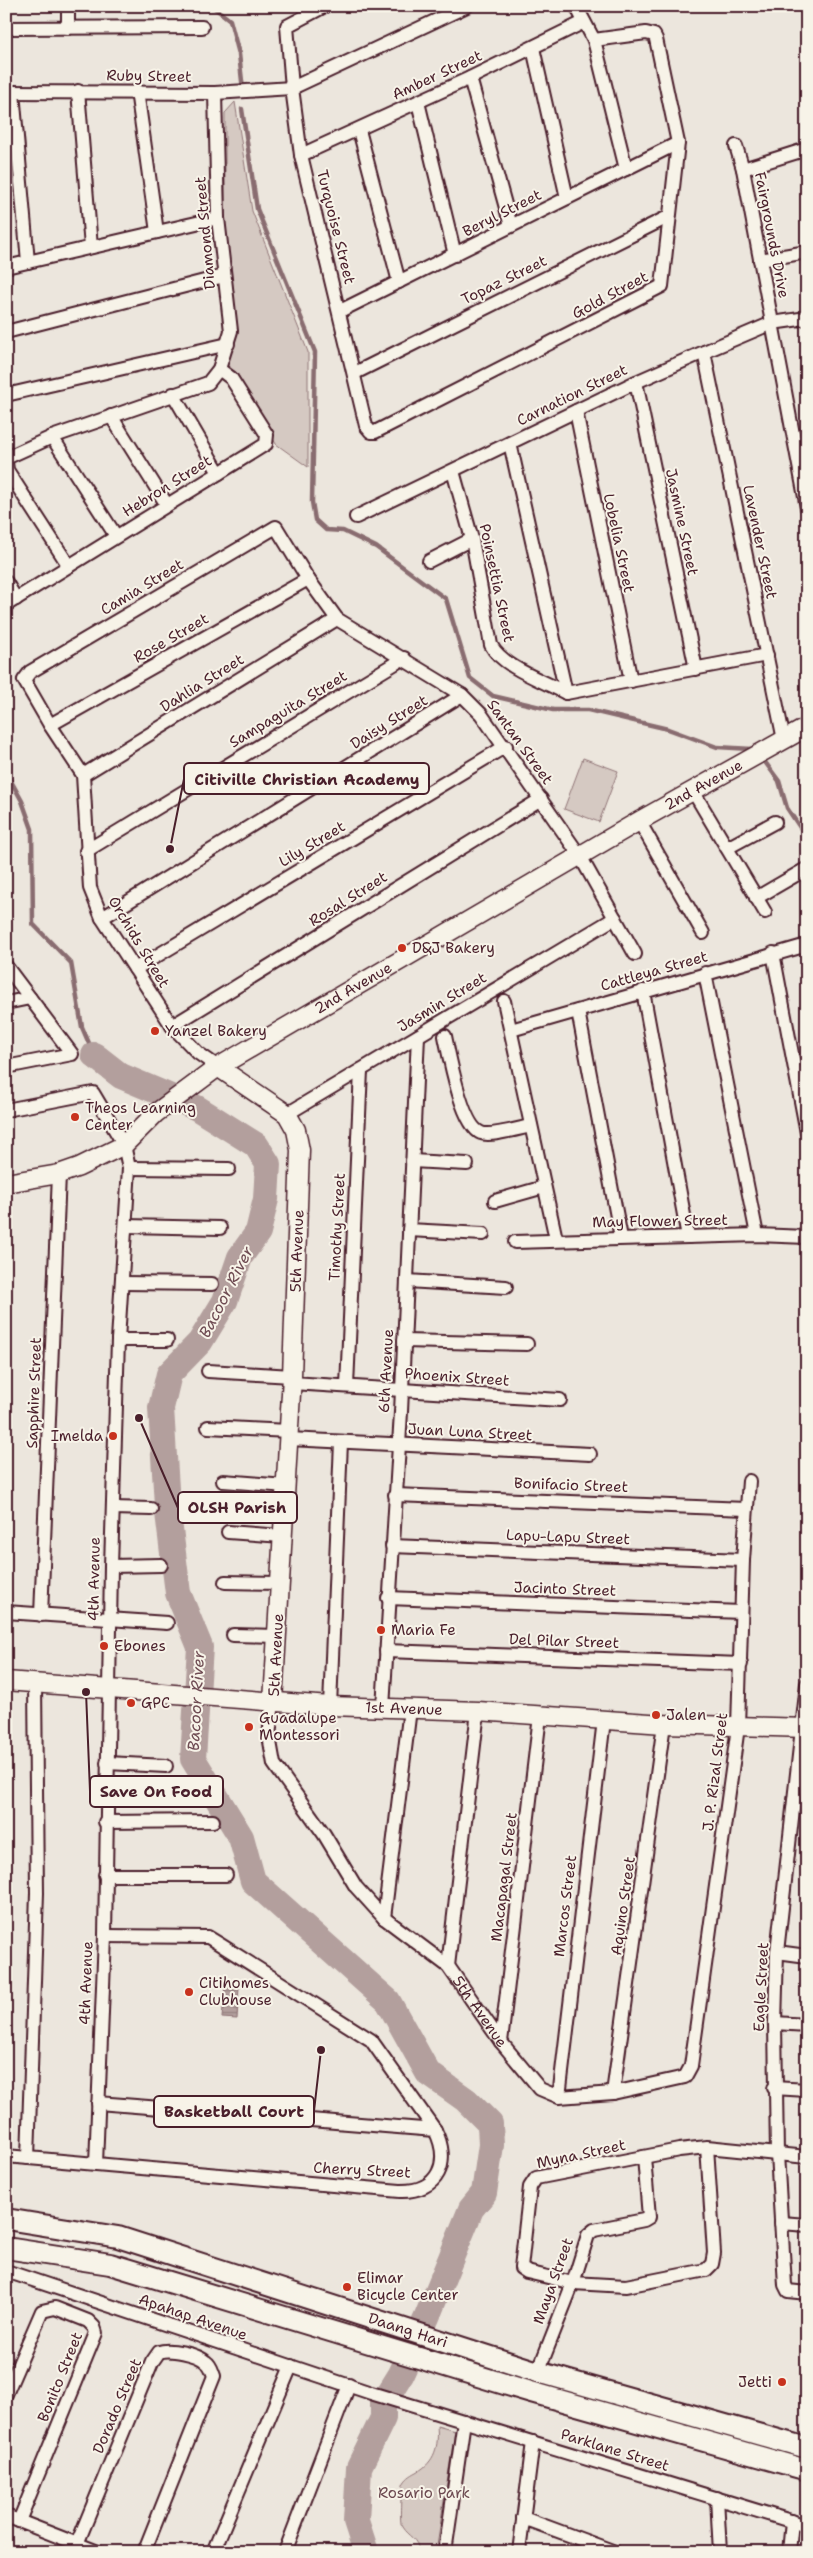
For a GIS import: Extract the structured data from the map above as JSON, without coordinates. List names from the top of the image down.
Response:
{
  "streets": {
    "main road": ["Daang Hari"],
    "street": [
      "Amber Street",
      "Ruby Street",
      "Beryl Street",
      "Turquoise Street",
      "Diamond Street",
      "Fairgrounds Drive",
      "Topaz Street",
      "Gold Street",
      "Carnation Street",
      "Hebron Street",
      "Jasmine Street",
      "Lavender Street",
      "Lobelia Street",
      "Poinsettia Street",
      "Camia Street",
      "Rose Street",
      "Dahlia Street",
      "Sampaguita Street",
      "Daisy Street",
      "Santan Street",
      "2nd Avenue",
      "Lily Street",
      "Rosal Street",
      "Orchids Street",
      "Cattleya Street",
      "Jasmin Street",
      "May Flower Street",
      "Timothy Street",
      "5th Avenue",
      "6th Avenue",
      "Phoenix Street",
      "Sapphire Street",
      "Juan Luna Street",
      "Bonifacio Street",
      "Lapu-Lapu Street",
      "4th Avenue",
      "Jacinto Street",
      "Del Pilar Street",
      "1st Avenue",
      "J. P. Rizal Street",
      "Macapagal Street",
      "Marcos Street",
      "Aquino Street",
      "Eagle Street",
      "Myna Street",
      "Cherry Street",
      "Maya Street",
      "Apahap Avenue",
      "Bonito Street",
      "Dorado Street",
      "Parklane Street"
    ]
  },
  "crossings": [
    ["Amber Street", "Turquoise Street"],
    ["Ruby Street", "Turquoise Street"],
    ["Ruby Street", "Diamond Street"],
    ["Beryl Street", "Turquoise Street"],
    ["Beryl Street", "Gold Street"],
    ["Turquoise Street", "Topaz Street"],
    ["Turquoise Street", "Gold Street"],
    ["Diamond Street", "Hebron Street"],
    ["Fairgrounds Drive", "Carnation Street"],
    ["Topaz Street", "Gold Street"],
    ["Carnation Street", "Jasmine Street"],
    ["Carnation Street", "Lavender Street"],
    ["Carnation Street", "Lobelia Street"],
    ["Carnation Street", "Poinsettia Street"],
    ["Lavender Street", "2nd Avenue"],
    ["Camia Street", "Rose Street"],
    ["Camia Street", "Santan Street"],
    ["Rose Street", "Santan Street"],
    ["Dahlia Street", "Santan Street"],
    ["Dahlia Street", "Orchids Street"],
    ["Sampaguita Street", "Santan Street"],
    ["Sampaguita Street", "Orchids Street"],
    ["Daisy Street", "Santan Street"],
    ["Daisy Street", "Orchids Street"],
    ["Santan Street", "2nd Avenue"],
    ["Santan Street", "Lily Street"],
    ["Santan Street", "Rosal Street"],
    ["Santan Street", "Jasmin Street"],
    ["2nd Avenue", "Orchids Street"],
    ["2nd Avenue", "Sapphire Street"],
    ["2nd Avenue", "4th Avenue"],
    ["Lily Street", "Orchids Street"],
    ["Rosal Street", "Orchids Street"],
    ["Jasmin Street", "Timothy Street"],
    ["Jasmin Street", "5th Avenue"],
    ["Jasmin Street", "6th Avenue"],
    ["Timothy Street", "Phoenix Street"],
    ["5th Avenue", "Phoenix Street"],
    ["5th Avenue", "Juan Luna Street"],
    ["5th Avenue", "1st Avenue"],
    ["5th Avenue", "Macapagal Street"],
    ["5th Avenue", "Marcos Street"],
    ["6th Avenue", "Phoenix Street"],
    ["6th Avenue", "Juan Luna Street"],
    ["6th Avenue", "Bonifacio Street"],
    ["6th Avenue", "Lapu-Lapu Street"],
    ["6th Avenue", "Jacinto Street"],
    ["6th Avenue", "Del Pilar Street"],
    ["6th Avenue", "1st Avenue"],
    ["Bonifacio Street", "J. P. Rizal Street"],
    ["Lapu-Lapu Street", "J. P. Rizal Street"],
    ["4th Avenue", "1st Avenue"],
    ["4th Avenue", "Cherry Street"],
    ["Jacinto Street", "J. P. Rizal Street"],
    ["Del Pilar Street", "J. P. Rizal Street"],
    ["1st Avenue", "J. P. Rizal Street"],
    ["1st Avenue", "Macapagal Street"],
    ["1st Avenue", "Marcos Street"],
    ["1st Avenue", "Aquino Street"],
    ["1st Avenue", "Eagle Street"],
    ["J. P. Rizal Street", "Aquino Street"],
    ["Eagle Street", "Myna Street"],
    ["Myna Street", "Maya Street"],
    ["Maya Street", "Daang Hari"],
    ["Apahap Avenue", "Parklane Street"]
  ],
  "water": ["Bacoor River"],
  "parks": ["Rosario Park"],
  "places": [
    "Citiville Christian Academy",
    "D&J Bakery",
    "Yanzel Bakery",
    "Theos Learning Center",
    "OLSH Parish",
    "Imelda",
    "Maria Fe",
    "Ebones",
    "Save On Food",
    "GPC",
    "Jalen",
    "Guadalupe Montessori",
    "Citihomes Clubhouse",
    "Basketball Court",
    "Elimar Bicycle Center",
    "Jetti"
  ]
}
